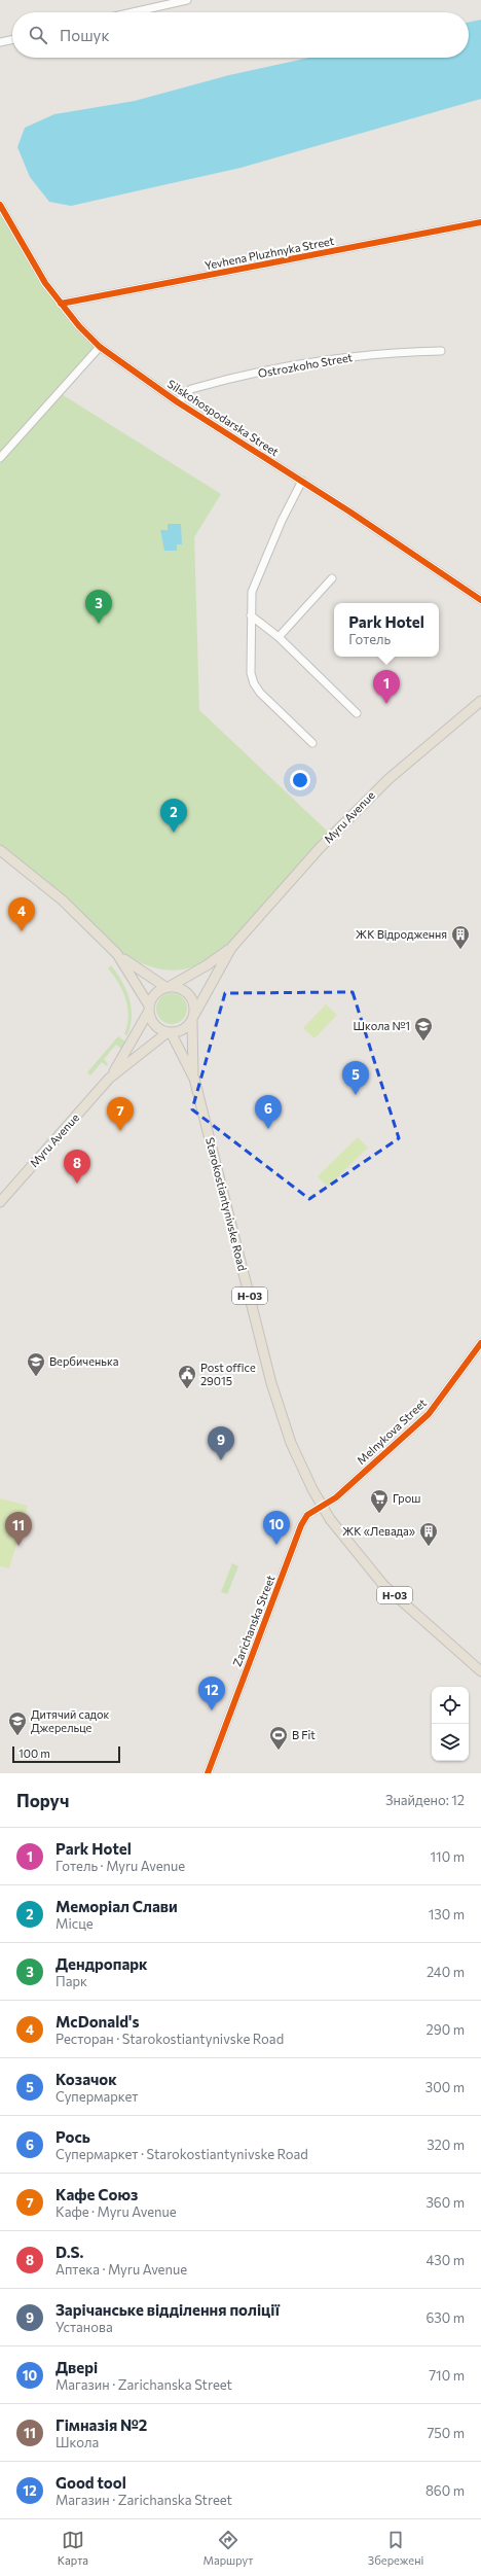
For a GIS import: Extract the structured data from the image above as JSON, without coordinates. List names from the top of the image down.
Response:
{
  "streets": {
    "main road": ["Myru Avenue", "Starokostiantynivske Road", "Н-03"],
    "street": [
      "Yevhena Pluzhnyka Street",
      "Ostrozkoho Street",
      "Silskohospodarska Street",
      "Melnykova Street",
      "Zarichanska Street"
    ]
  },
  "crossings": [
    ["Yevhena Pluzhnyka Street", "Silskohospodarska Street"],
    ["Ostrozkoho Street", "Silskohospodarska Street"],
    ["Myru Avenue", "Н-03"],
    ["Starokostiantynivske Road", "Н-03"],
    ["Starokostiantynivske Road", "Melnykova Street"],
    ["Starokostiantynivske Road", "Zarichanska Street"],
    ["Melnykova Street", "Zarichanska Street"]
  ],
  "places": {
    "building": ["ЖК Відродження", "ЖК «Левада»"],
    "school or university": ["Школа №1", "Вербиченька", "Дитячий садок Джерельце"],
    "public building": ["Post office 29015"],
    "supermarket": ["Грош"],
    "sports": ["B Fit"]
  },
  "scale_bar": "100 m",
  "page": {
    "search": "Пошук",
    "pins": [
      "3",
      "1",
      "2",
      "4",
      "5",
      "6",
      "7",
      "8",
      "9",
      "10",
      "11",
      "12"
    ],
    "popup": ["Park Hotel", "Готель"],
    "scale": "100 m",
    "heading": ["Поруч", "Знайдено: 12"],
    "list": [
      {
        "mark": "1",
        "name": "Park Hotel",
        "note": "Готель · Myru Avenue",
        "value": "110 m"
      },
      {
        "mark": "2",
        "name": "Меморіал Слави",
        "note": "Місце",
        "value": "130 m"
      },
      {
        "mark": "3",
        "name": "Дендропарк",
        "note": "Парк",
        "value": "240 m"
      },
      {
        "mark": "4",
        "name": "McDonald's",
        "note": "Ресторан · Starokostiantynivske Road",
        "value": "290 m"
      },
      {
        "mark": "5",
        "name": "Козачок",
        "note": "Супермаркет",
        "value": "300 m"
      },
      {
        "mark": "6",
        "name": "Рось",
        "note": "Супермаркет · Starokostiantynivske Road",
        "value": "320 m"
      },
      {
        "mark": "7",
        "name": "Кафе Союз",
        "note": "Кафе · Myru Avenue",
        "value": "360 m"
      },
      {
        "mark": "8",
        "name": "D.S.",
        "note": "Аптека · Myru Avenue",
        "value": "430 m"
      },
      {
        "mark": "9",
        "name": "Зарічанське відділення поліції",
        "note": "Установа",
        "value": "630 m"
      },
      {
        "mark": "10",
        "name": "Двері",
        "note": "Магазин · Zarichanska Street",
        "value": "710 m"
      },
      {
        "mark": "11",
        "name": "Гімназія №2",
        "note": "Школа",
        "value": "750 m"
      },
      {
        "mark": "12",
        "name": "Good tool",
        "note": "Магазин · Zarichanska Street",
        "value": "860 m"
      }
    ],
    "nav": ["Карта", "Маршрут", "Збережені"]
  }
}
